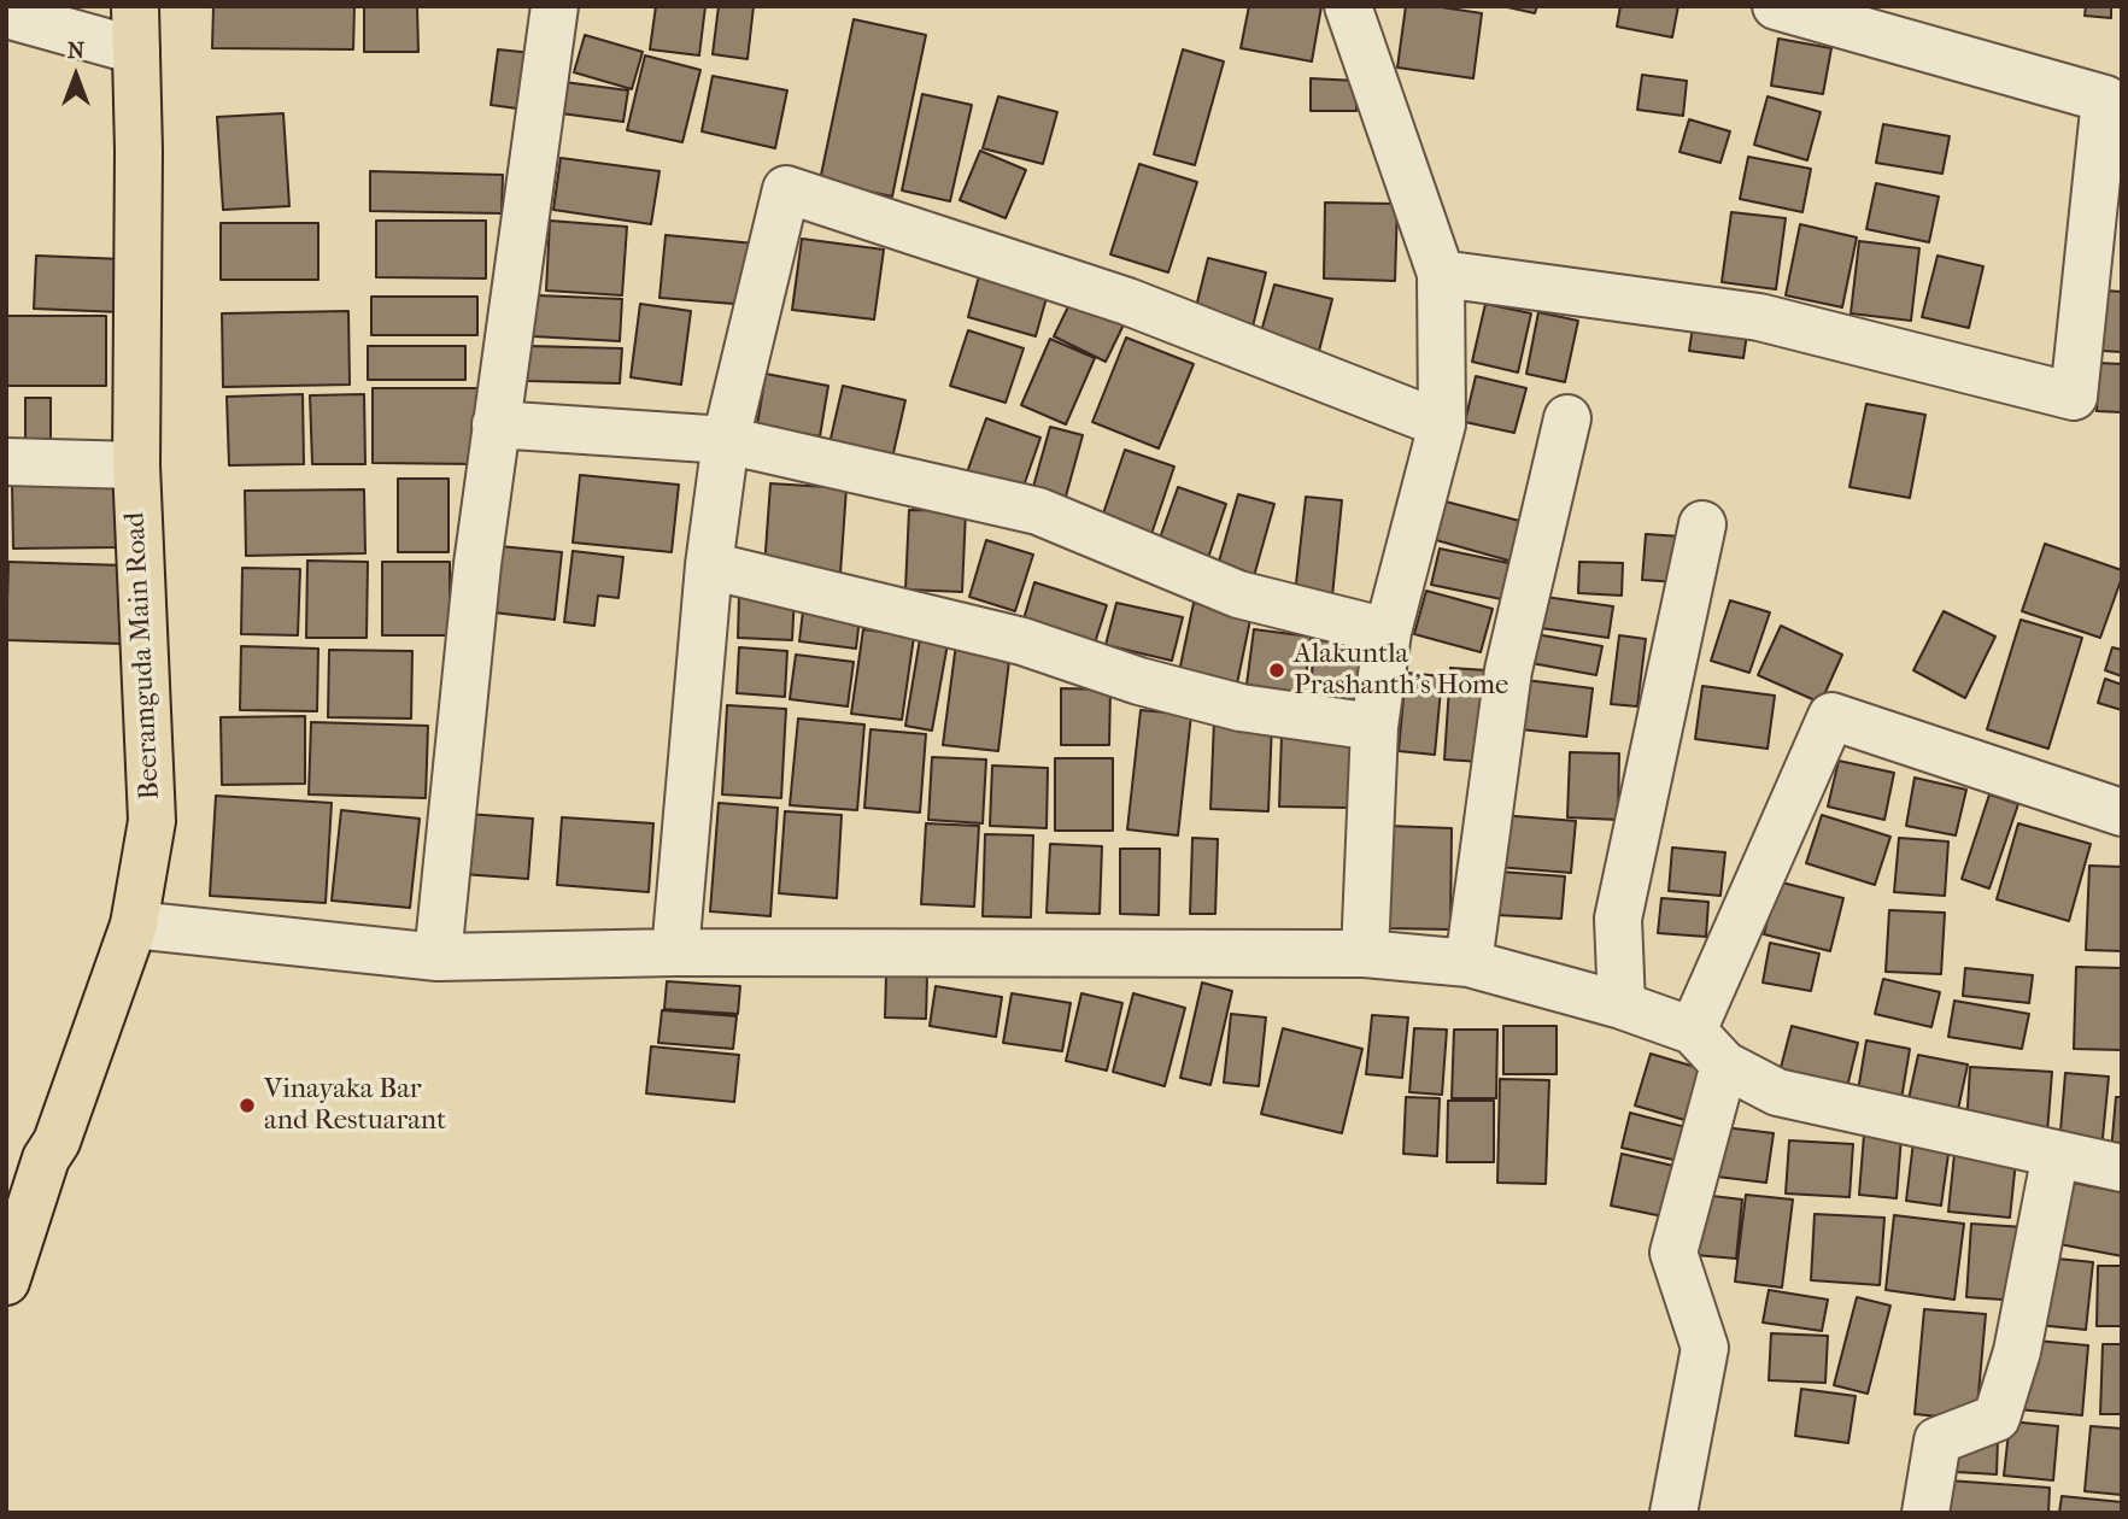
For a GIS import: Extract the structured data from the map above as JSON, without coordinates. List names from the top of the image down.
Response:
{
  "streets": {
    "main road": ["Beeramguda Main Road"]
  },
  "places": ["Alakuntla Prashanth's Home", "Vinayaka Bar and Restuarant"],
  "north": "top"
}
